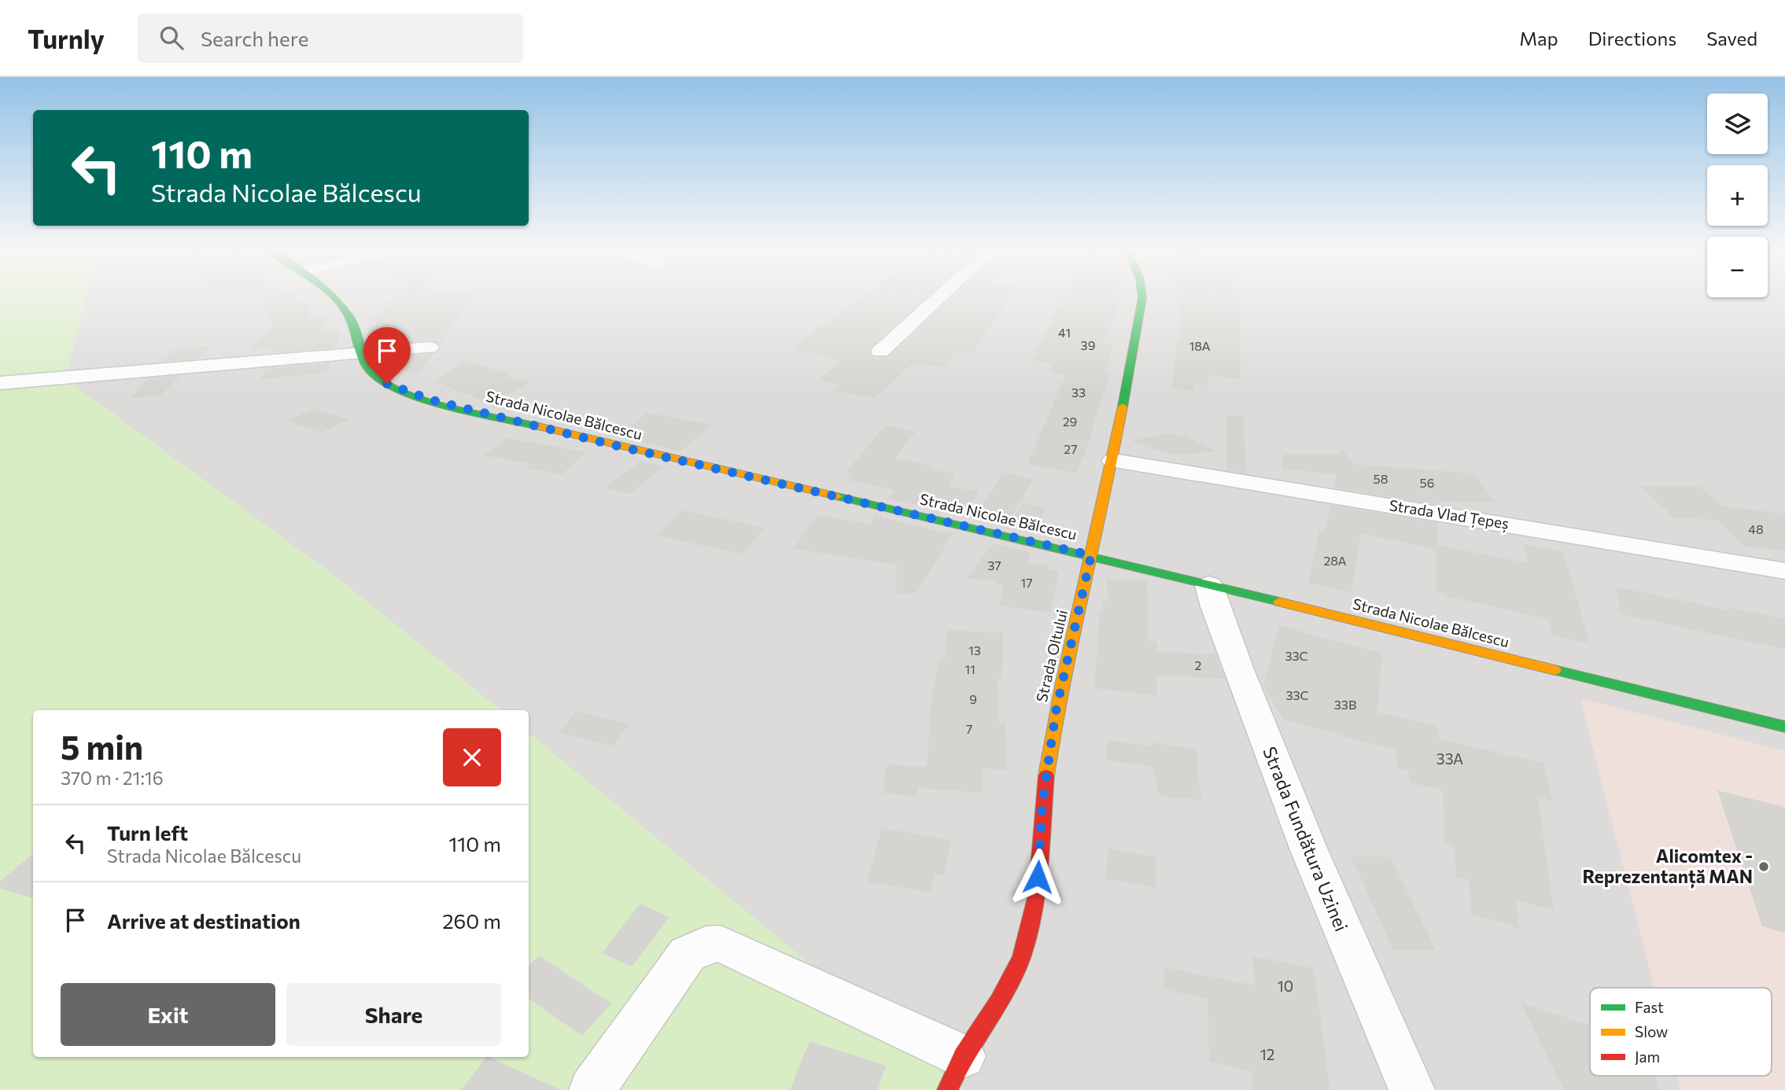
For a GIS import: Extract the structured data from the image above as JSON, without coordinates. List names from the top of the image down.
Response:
{
  "streets": {
    "street": [
      "Strada Nicolae Bălcescu",
      "Strada Vlad Țepeș",
      "Strada Oltului",
      "Strada Fundătura Uzinei"
    ]
  },
  "crossings": [
    ["Strada Nicolae Bălcescu", "Strada Oltului"],
    ["Strada Nicolae Bălcescu", "Strada Fundătura Uzinei"],
    ["Strada Vlad Țepeș", "Strada Oltului"]
  ],
  "places": ["Alicomtex - Reprezentanță MAN"],
  "house_numbers": [
    "41",
    "39",
    "18A",
    "33",
    "29",
    "27",
    "58",
    "56",
    "48",
    "28A",
    "37",
    "17",
    "13",
    "33C",
    "2",
    "11",
    "33C",
    "9",
    "33B",
    "7",
    "33A",
    "10",
    "12"
  ],
  "legend": ["Fast", "Slow", "Jam"],
  "page": {
    "header": "Turnly",
    "search": "Search here",
    "nav": ["Map", "Directions", "Saved"],
    "map_buttons": ["+", "−"],
    "turn": ["110 m", "Strada Nicolae Bălcescu"],
    "heading": ["5 min", "370 m · 21:16"],
    "list": [
      {
        "name": "Turn left",
        "note": "Strada Nicolae Bălcescu",
        "value": "110 m"
      },
      {
        "name": "Arrive at destination",
        "value": "260 m"
      }
    ],
    "buttons": ["Exit", "Share"]
  }
}
